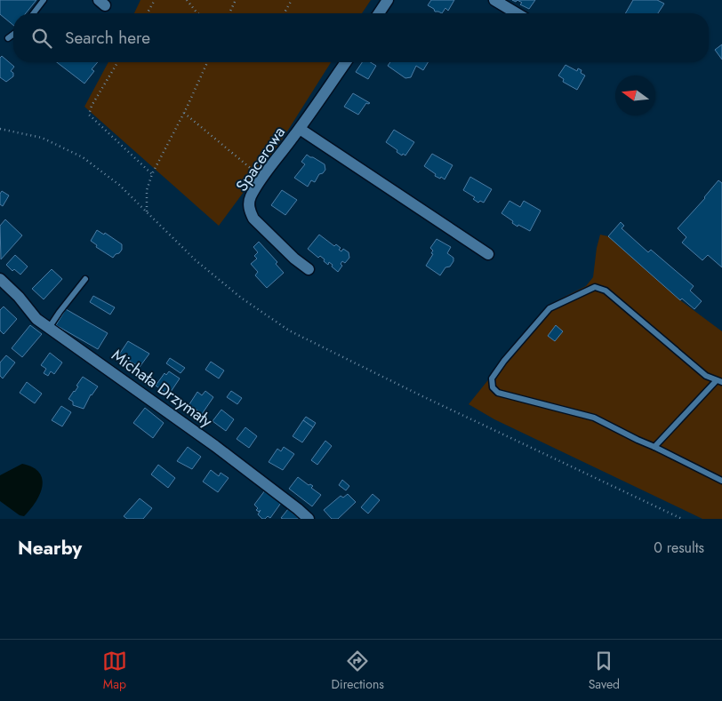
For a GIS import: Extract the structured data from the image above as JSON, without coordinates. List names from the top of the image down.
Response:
{
  "streets": {
    "street": ["Spacerowa", "Michała Drzymały"]
  },
  "north": "left",
  "page": {
    "search": "Search here",
    "heading": ["Nearby", "0 results"],
    "nav": ["Map", "Directions", "Saved"]
  }
}
